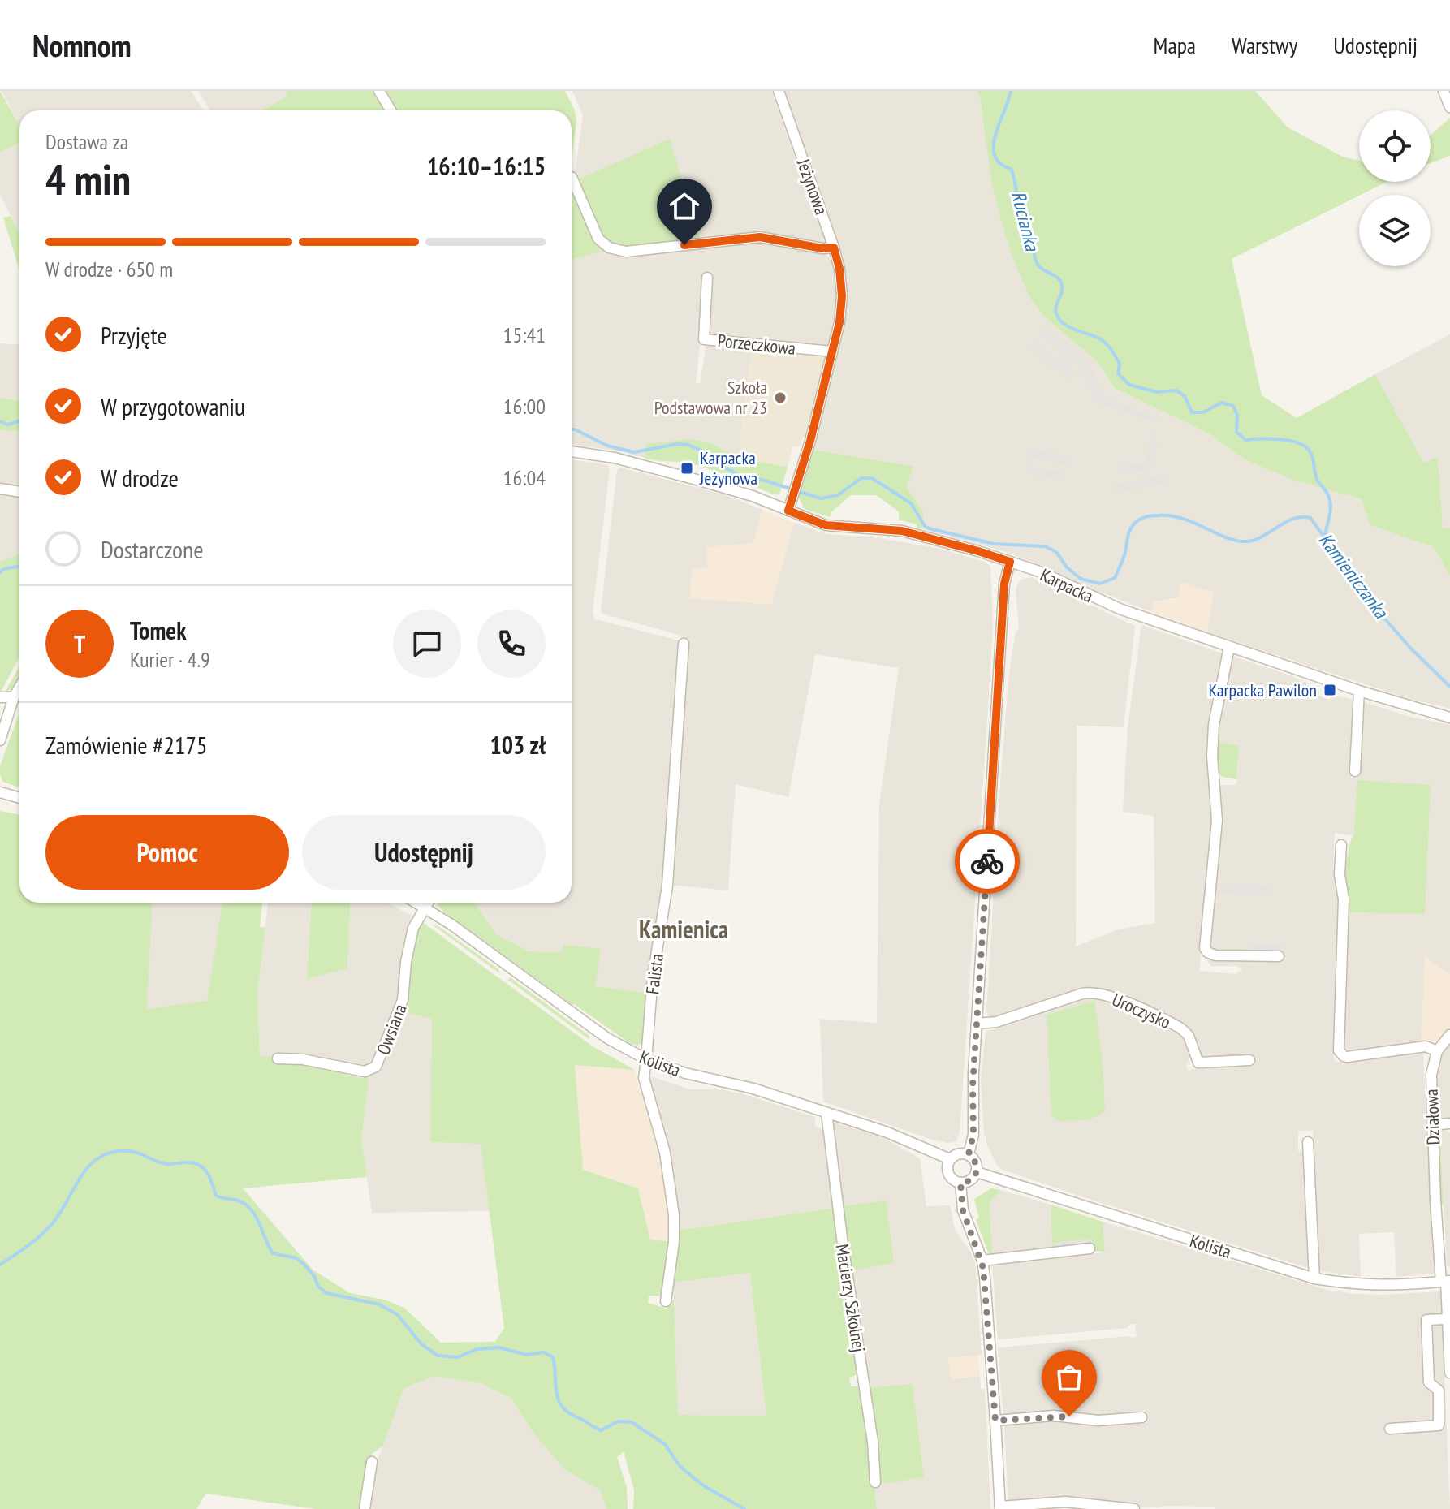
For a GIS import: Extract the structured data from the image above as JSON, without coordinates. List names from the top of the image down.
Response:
{
  "streets": {
    "street": [
      "Jeżynowa",
      "Porzeczkowa",
      "Karpacka",
      "Falista",
      "Uroczysko",
      "Owsiana",
      "Kolista",
      "Działowa",
      "Macierzy Szkolnej"
    ]
  },
  "crossings": [
    ["Jeżynowa", "Porzeczkowa"],
    ["Jeżynowa", "Karpacka"],
    ["Falista", "Kolista"],
    ["Owsiana", "Kolista"],
    ["Kolista", "Działowa"],
    ["Kolista", "Macierzy Szkolnej"]
  ],
  "districts": ["Kamienica"],
  "water": ["Rucianka", "Kamieniczanka"],
  "places": {
    "other": ["Szkoła Podstawowa nr 23"],
    "transit": ["Karpacka Jeżynowa", "Karpacka Pawilon"]
  },
  "page": {
    "header": "Nomnom",
    "nav": ["Mapa", "Warstwy", "Udostępnij"],
    "heading": ["4 min", "Dostawa za", "16:10–16:15"],
    "panel": [
      "Tomek",
      "Kurier · 4.9",
      "Zamówienie #2175",
      "103 zł"
    ],
    "bar": "W drodze · 650 m",
    "list": [
      ["Przyjęte", "15:41"],
      ["W przygotowaniu", "16:00"],
      ["W drodze", "16:04"],
      "Dostarczone"
    ],
    "round": "T",
    "buttons": ["Pomoc", "Udostępnij"]
  }
}
